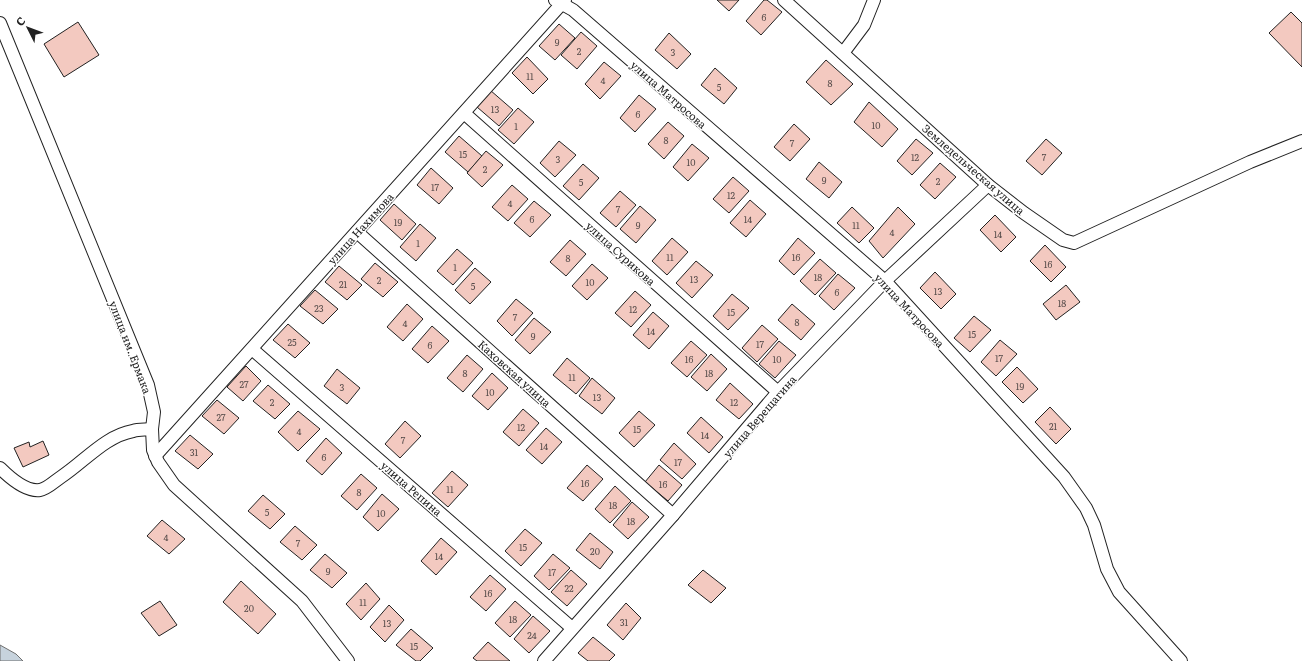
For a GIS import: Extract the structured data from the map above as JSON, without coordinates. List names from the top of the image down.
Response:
{
  "streets": {
    "street": [
      "улица Матросова",
      "Земледельческая улица",
      "улица Нахимова",
      "улица Сурикова",
      "улица им. Ермака",
      "Каховская улица",
      "улица Верещагина",
      "улица Репина"
    ]
  },
  "crossings": [
    ["улица Матросова", "улица Нахимова"],
    ["улица Матросова", "улица Верещагина"],
    ["Земледельческая улица", "улица Верещагина"],
    ["улица Нахимова", "улица Сурикова"],
    ["улица Нахимова", "улица им. Ермака"],
    ["улица Нахимова", "Каховская улица"],
    ["улица Нахимова", "улица Репина"],
    ["улица Сурикова", "улица Верещагина"],
    ["Каховская улица", "улица Верещагина"],
    ["улица Верещагина", "улица Репина"]
  ],
  "house_numbers": [
    "6",
    "9",
    "2",
    "3",
    "11",
    "4",
    "8",
    "5",
    "13",
    "6",
    "10",
    "1",
    "8",
    "7",
    "15",
    "12",
    "7",
    "3",
    "10",
    "2",
    "9",
    "2",
    "5",
    "17",
    "12",
    "4",
    "7",
    "6",
    "14",
    "19",
    "9",
    "11",
    "4",
    "14",
    "1",
    "11",
    "16",
    "8",
    "16",
    "1",
    "18",
    "13",
    "2",
    "10",
    "21",
    "5",
    "13",
    "6",
    "18",
    "23",
    "12",
    "15",
    "7",
    "8",
    "4",
    "14",
    "15",
    "9",
    "25",
    "17",
    "6",
    "17",
    "16",
    "10",
    "8",
    "18",
    "11",
    "27",
    "19",
    "3",
    "10",
    "13",
    "2",
    "12",
    "27",
    "21",
    "12",
    "15",
    "4",
    "14",
    "7",
    "14",
    "31",
    "6",
    "17",
    "16",
    "16",
    "11",
    "8",
    "18",
    "5",
    "10",
    "18",
    "4",
    "7",
    "15",
    "20",
    "14",
    "9",
    "17",
    "22",
    "16",
    "11",
    "20",
    "18",
    "31",
    "13",
    "24",
    "15"
  ],
  "north": "top left"
}
